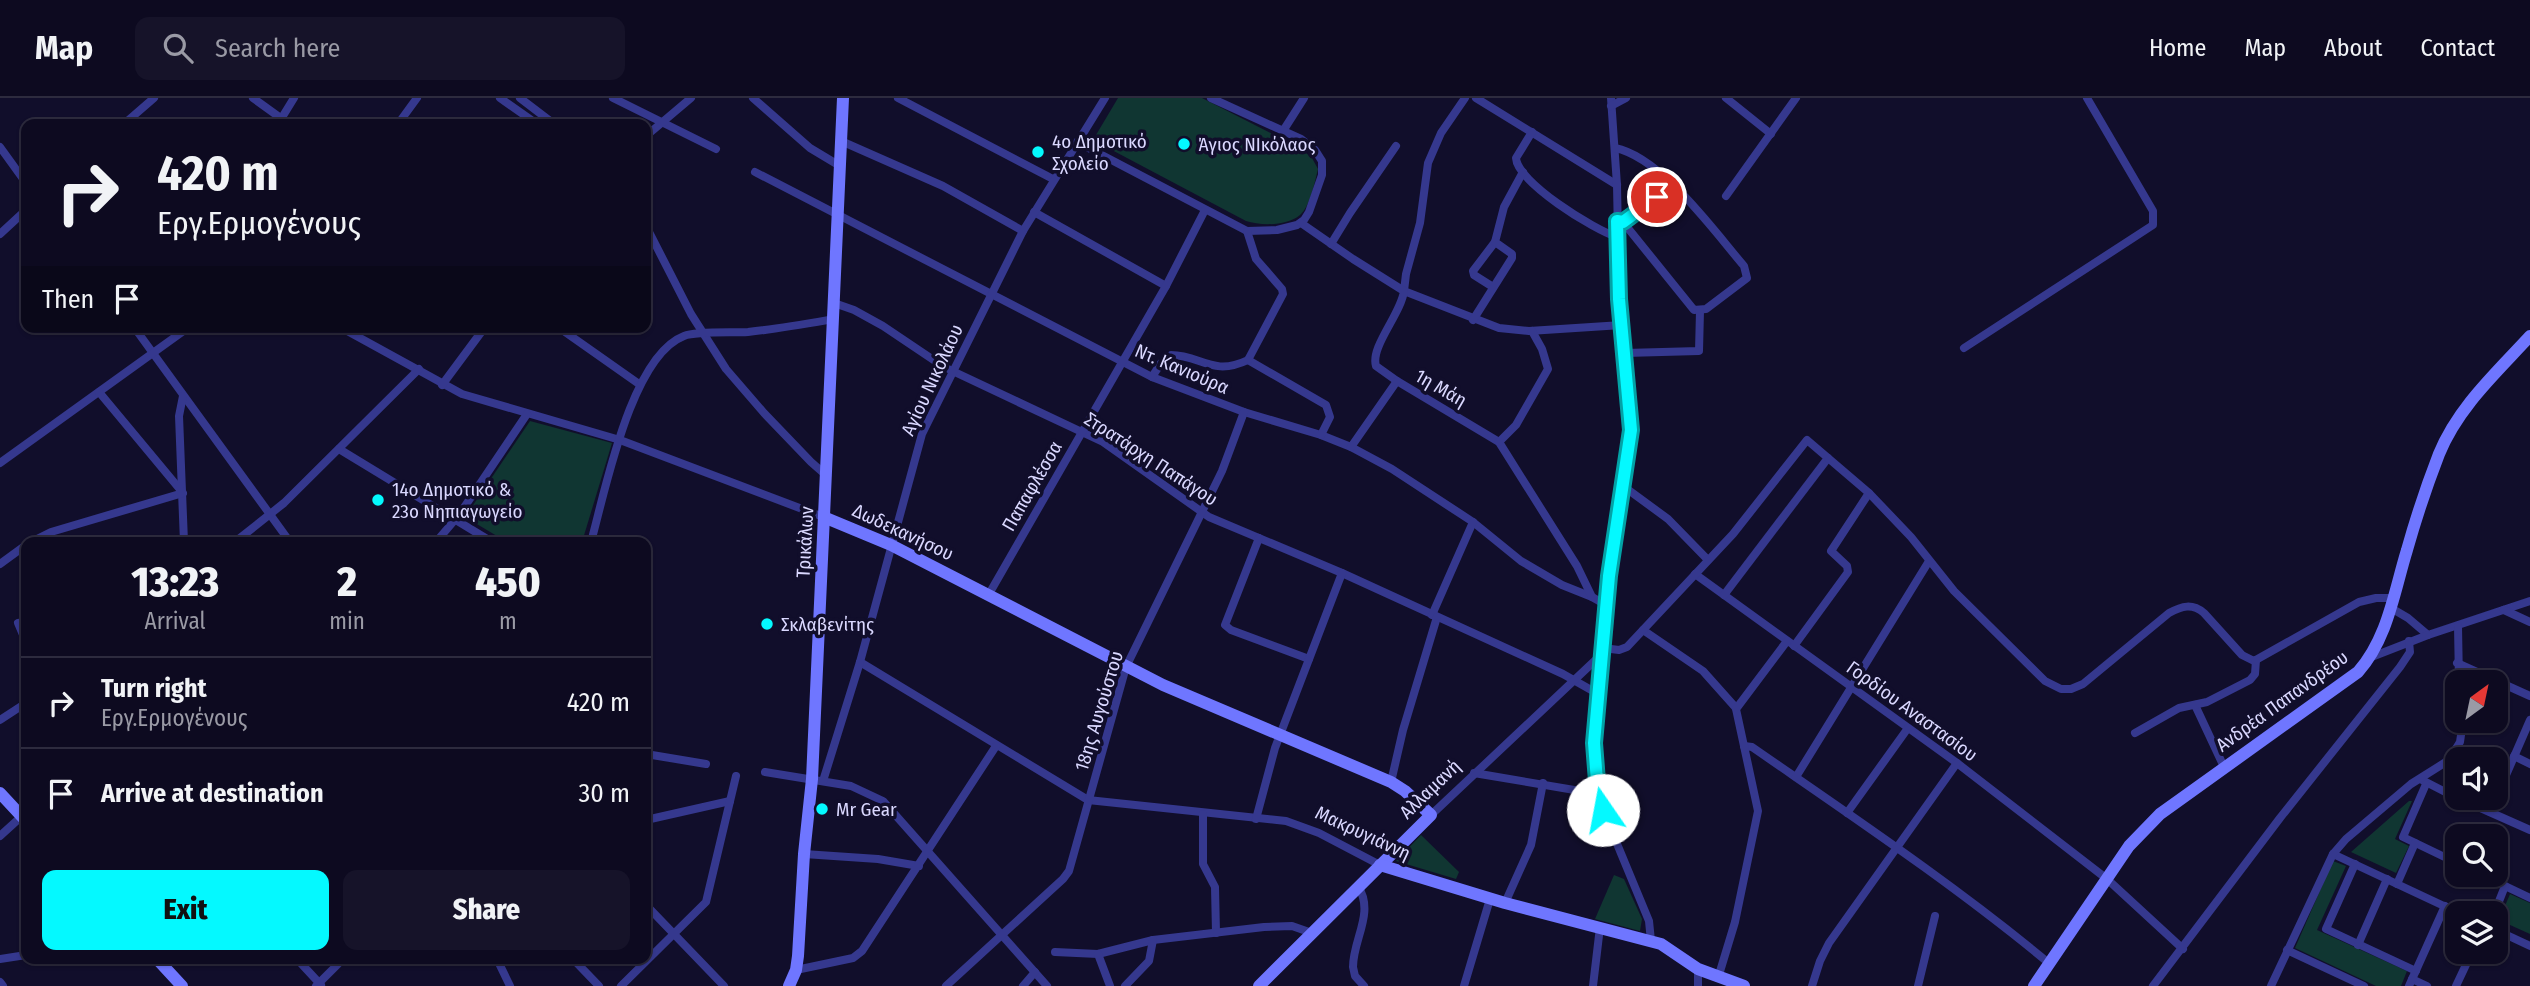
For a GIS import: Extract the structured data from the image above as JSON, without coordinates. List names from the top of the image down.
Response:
{
  "streets": {
    "main road": [
      "Δωδεκανήσου",
      "Τρικάλων",
      "Ανδρέα Παπανδρέου",
      "Αλλαμανή",
      "Μακρυγιάννη"
    ],
    "street": [
      "Ντ. Κανιούρα",
      "Αγίου Νικολάου",
      "1η Μάη",
      "Στρατάρχη Παπάγου",
      "Παπαφλέσσα",
      "18ης Αυγούστου",
      "Γορδίου Αναστασίου"
    ]
  },
  "crossings": [
    ["Ντ. Κανιούρα", "Αγίου Νικολάου"],
    ["Ντ. Κανιούρα", "1η Μάη"],
    ["Ντ. Κανιούρα", "Παπαφλέσσα"],
    ["Ντ. Κανιούρα", "Τρικάλων"],
    ["Ντ. Κανιούρα", "18ης Αυγούστου"],
    ["Αγίου Νικολάου", "Στρατάρχη Παπάγου"],
    ["Αγίου Νικολάου", "Δωδεκανήσου"],
    ["Αγίου Νικολάου", "Τρικάλων"],
    ["Αγίου Νικολάου", "Μακρυγιάννη"],
    ["Στρατάρχη Παπάγου", "Παπαφλέσσα"],
    ["Στρατάρχη Παπάγου", "Τρικάλων"],
    ["Στρατάρχη Παπάγου", "18ης Αυγούστου"],
    ["Στρατάρχη Παπάγου", "Αλλαμανή"],
    ["Παπαφλέσσα", "Δωδεκανήσου"],
    ["Δωδεκανήσου", "Τρικάλων"],
    ["Δωδεκανήσου", "18ης Αυγούστου"],
    ["Δωδεκανήσου", "Αλλαμανή"],
    ["Ανδρέα Παπανδρέου", "Γορδίου Αναστασίου"],
    ["18ης Αυγούστου", "Μακρυγιάννη"],
    ["Αλλαμανή", "Μακρυγιάννη"]
  ],
  "places": [
    "Άγιος ΝΙκόλαος",
    "4ο Δημοτικό Σχολείο",
    "14ο Δημοτικό & 23ο Νηπιαγωγείο",
    "Σκλαβενίτης",
    "Mr Gear"
  ],
  "north": "top right",
  "page": {
    "header": "Map",
    "search": "Search here",
    "nav": [
      "Home",
      "Map",
      "About",
      "Contact"
    ],
    "turn": ["420 m", "Εργ.Ερμογένους"],
    "then": "Then",
    "eta": [
      "13:23",
      "Arrival",
      "2",
      "min",
      "450",
      "m"
    ],
    "list": [
      {
        "name": "Turn right",
        "note": "Εργ.Ερμογένους",
        "value": "420 m"
      },
      {
        "name": "Arrive at destination",
        "value": "30 m"
      }
    ],
    "buttons": ["Exit", "Share"]
  }
}
